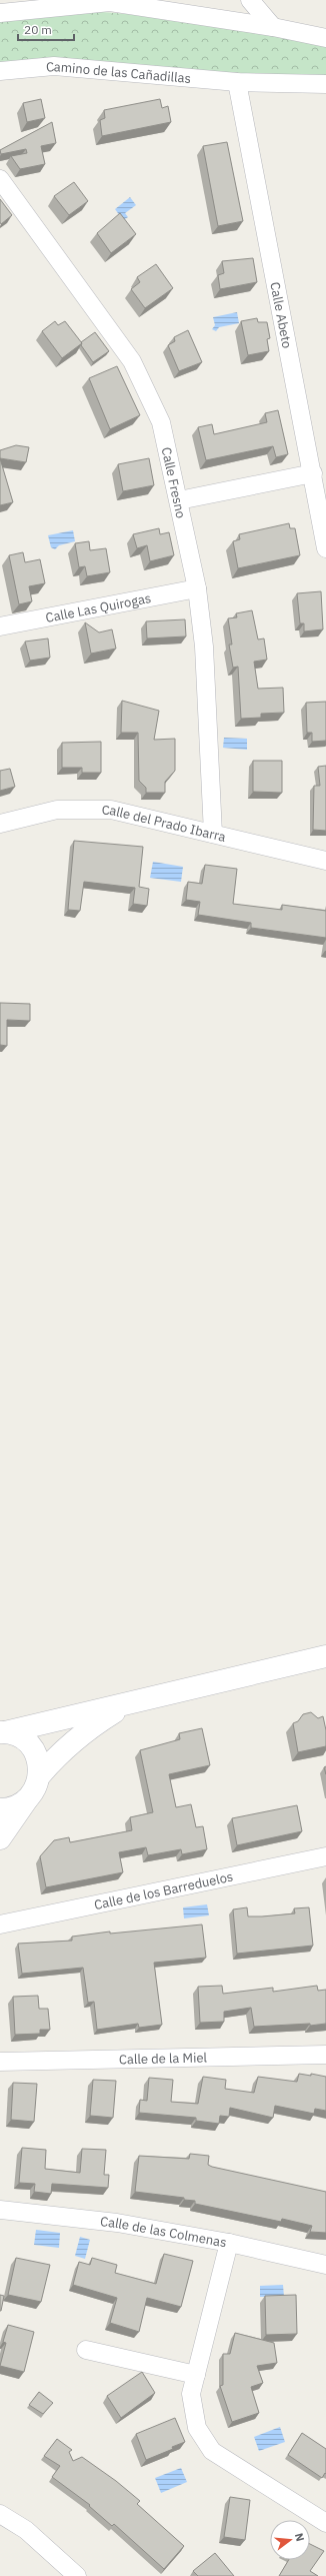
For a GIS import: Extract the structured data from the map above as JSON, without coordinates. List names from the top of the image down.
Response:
{
  "streets": {
    "street": [
      "Camino de las Cañadillas",
      "Calle Abeto",
      "Calle Fresno",
      "Calle Las Quirogas",
      "Calle del Prado Ibarra",
      "Calle de los Barreduelos",
      "Calle de la Miel",
      "Calle de las Colmenas"
    ]
  },
  "crossings": [
    ["Camino de las Cañadillas", "Calle Abeto"],
    ["Calle Fresno", "Calle Las Quirogas"],
    ["Calle Fresno", "Calle del Prado Ibarra"]
  ],
  "scale_bar": "20 m",
  "north": "right"
}
